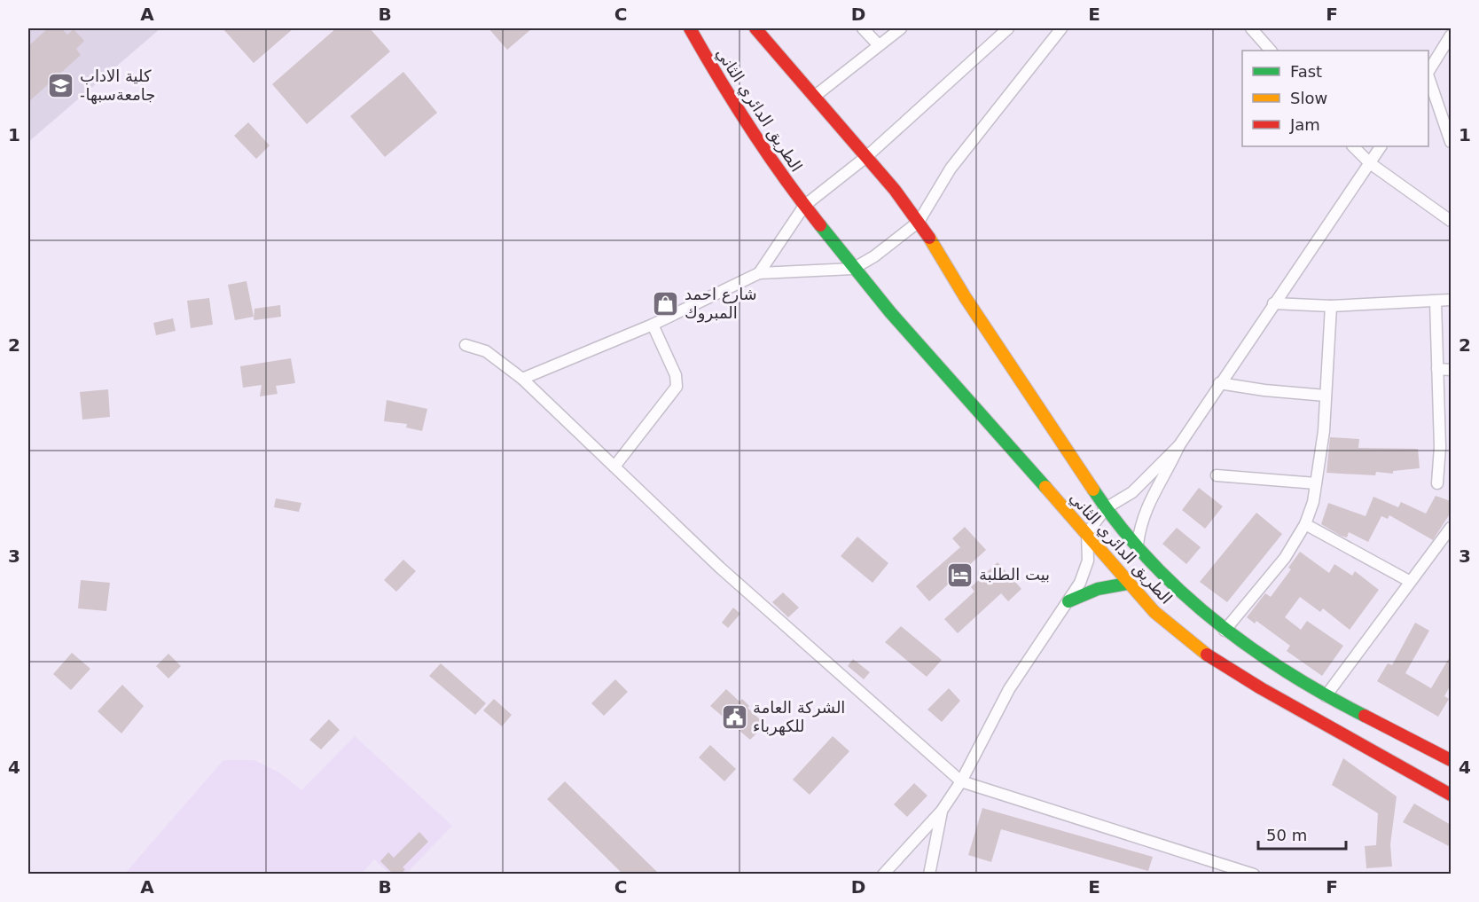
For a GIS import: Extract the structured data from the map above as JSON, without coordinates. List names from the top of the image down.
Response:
{
  "streets": {
    "main road": ["الطريق الدائري الثاني"]
  },
  "places": {
    "school or university": ["كلية الاداب -جامعةسبها"],
    "shop": ["شارع احمد المبروك"],
    "hotel": ["بيت الطلبة"],
    "public building": ["الشركة العامة للكهرباء"]
  },
  "legend": ["Fast", "Slow", "Jam"],
  "scale_bar": "50 m",
  "grid": {
    "columns": [
      "A",
      "B",
      "C",
      "D",
      "E",
      "F"
    ],
    "rows": [
      "1",
      "2",
      "3",
      "4"
    ]
  }
}
